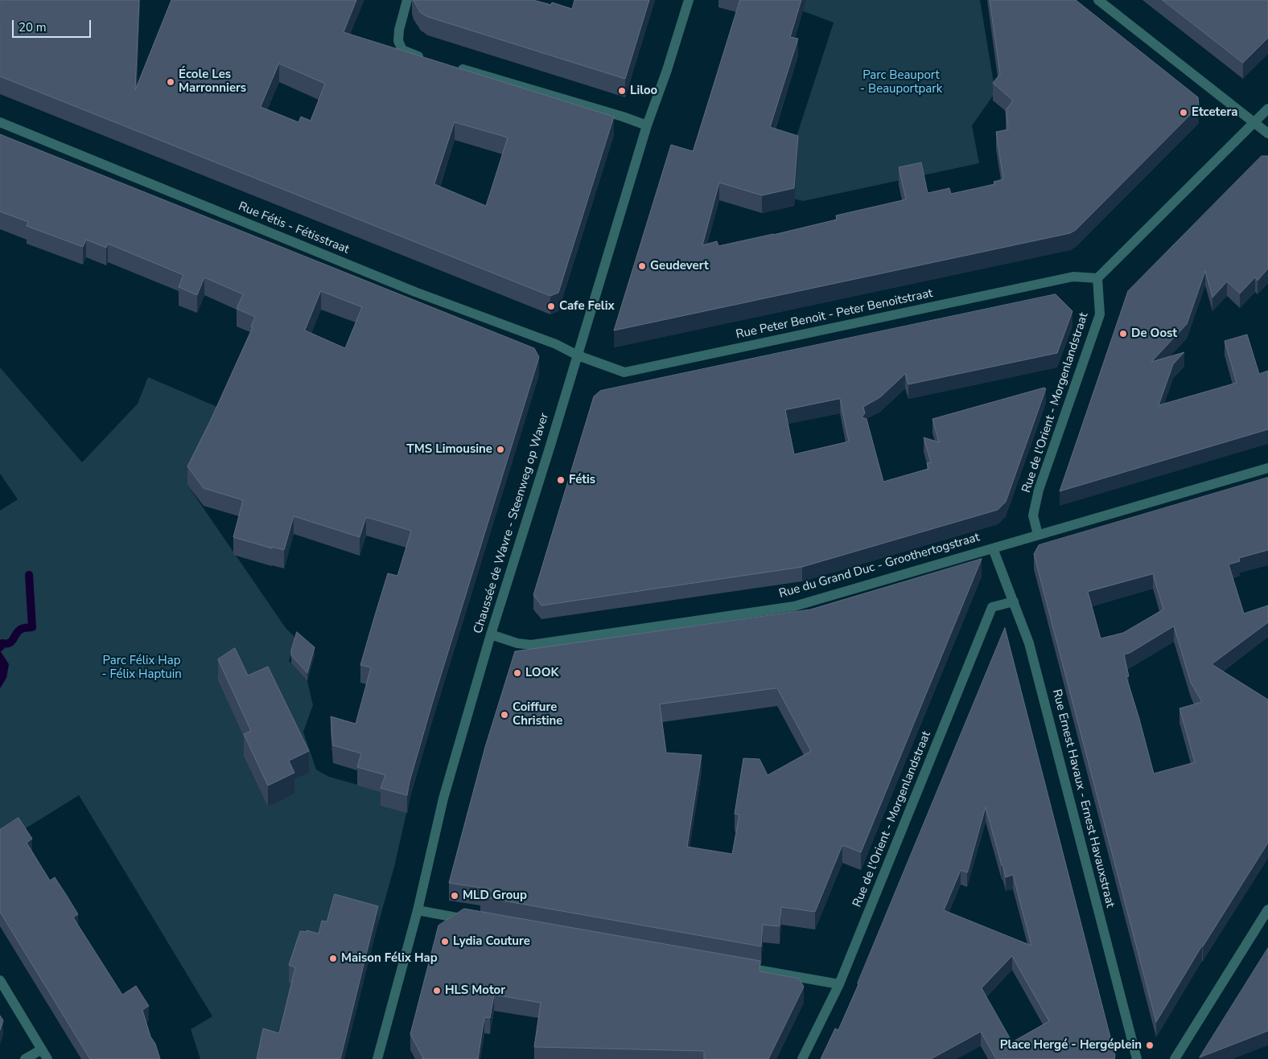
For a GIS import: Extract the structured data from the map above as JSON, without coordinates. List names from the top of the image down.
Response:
{
  "streets": {
    "street": [
      "Rue Fétis - Fétisstraat",
      "Rue Peter Benoit - Peter Benoitstraat",
      "Rue de l'Orient - Morgenlandstraat",
      "Chaussée de Wavre - Steenweg op Waver",
      "Rue du Grand Duc - Groothertogstraat",
      "Rue Ernest Havaux - Ernest Havauxstraat"
    ]
  },
  "crossings": [
    ["Rue Fétis - Fétisstraat", "Rue Peter Benoit - Peter Benoitstraat"],
    ["Rue Fétis - Fétisstraat", "Chaussée de Wavre - Steenweg op Waver"],
    ["Rue Peter Benoit - Peter Benoitstraat", "Rue de l'Orient - Morgenlandstraat"],
    ["Rue Peter Benoit - Peter Benoitstraat", "Chaussée de Wavre - Steenweg op Waver"],
    ["Rue de l'Orient - Morgenlandstraat", "Rue du Grand Duc - Groothertogstraat"],
    ["Rue de l'Orient - Morgenlandstraat", "Rue Ernest Havaux - Ernest Havauxstraat"],
    ["Chaussée de Wavre - Steenweg op Waver", "Rue du Grand Duc - Groothertogstraat"],
    ["Rue du Grand Duc - Groothertogstraat", "Rue Ernest Havaux - Ernest Havauxstraat"]
  ],
  "parks": ["Parc Beauport - Beauportpark", "Parc Félix Hap - Félix Haptuin"],
  "places": [
    "École Les Marronniers",
    "Liloo",
    "Etcetera",
    "Geudevert",
    "Cafe Felix",
    "De Oost",
    "TMS Limousine",
    "Fétis",
    "LOOK",
    "Coiffure Christine",
    "MLD Group",
    "Lydia Couture",
    "Maison Félix Hap",
    "HLS Motor",
    "Place Hergé - Hergéplein"
  ],
  "scale_bar": "20 m"
}
